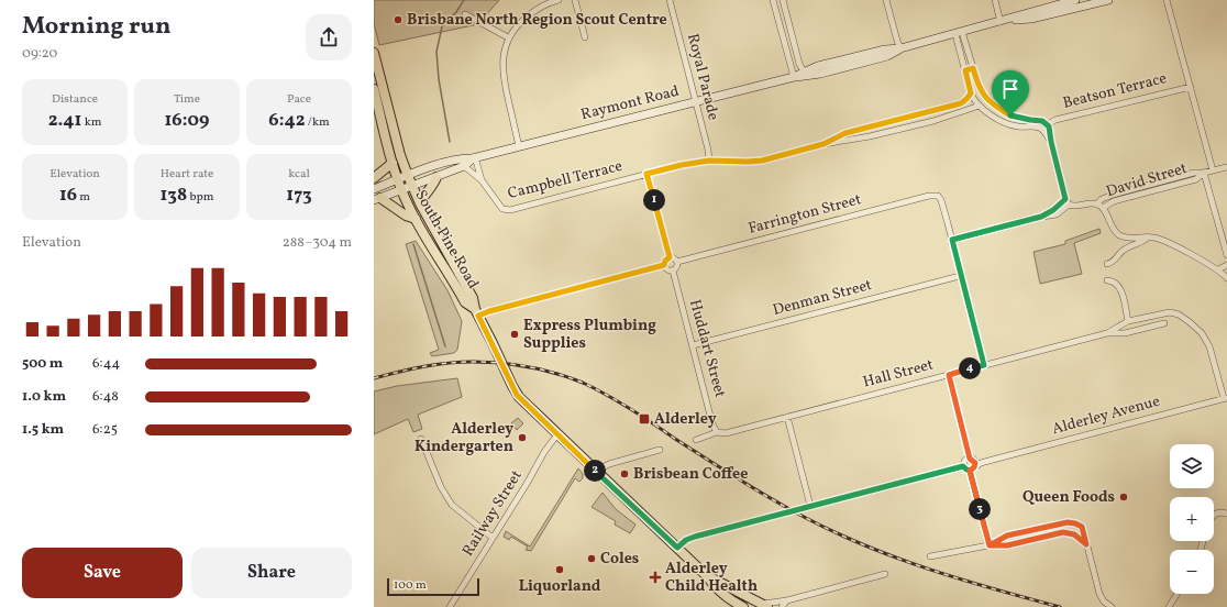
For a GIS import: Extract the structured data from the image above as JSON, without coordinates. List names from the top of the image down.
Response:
{
  "streets": {
    "main road": ["Raymont Road", "South Pine Road"],
    "street": [
      "Royal Parade",
      "Beatson Terrace",
      "Campbell Terrace",
      "David Street",
      "Farrington Street",
      "Denman Street",
      "Huddart Street",
      "Hall Street",
      "Alderley Avenue",
      "Railway Street"
    ]
  },
  "crossings": [
    ["Royal Parade", "Raymont Road"],
    ["Royal Parade", "Campbell Terrace"],
    ["Beatson Terrace", "Raymont Road"],
    ["Raymont Road", "Campbell Terrace"],
    ["Raymont Road", "South Pine Road"],
    ["David Street", "Farrington Street"],
    ["Farrington Street", "Huddart Street"],
    ["South Pine Road", "Railway Street"],
    ["Denman Street", "Huddart Street"],
    ["Huddart Street", "Hall Street"],
    ["Hall Street", "Alderley Avenue"]
  ],
  "places": {
    "other": [
      "Brisbane North Region Scout Centre",
      "Express Plumbing Supplies",
      "Alderley Kindergarten",
      "Brisbean Coffee",
      "Queen Foods",
      "Coles",
      "Liquorland"
    ],
    "transit": ["Alderley"],
    "health": ["Alderley Child Health"]
  },
  "scale_bar": "100 m",
  "page": {
    "heading": ["Morning run", "09:20"],
    "stats": [
      ["Distance", "2.41 km"],
      ["Time", "16:09"],
      ["Pace", "6:42 /km"],
      ["Elevation", "16 m"],
      ["Heart rate", "138 bpm"],
      ["kcal", "173"]
    ],
    "pins": [
      "1",
      "4",
      "2",
      "3"
    ],
    "chart": ["Elevation", "288–304 m"],
    "list": [
      {
        "name": "500 m",
        "note": "6:44"
      },
      {
        "name": "1.0 km",
        "note": "6:48"
      },
      {
        "name": "1.5 km",
        "note": "6:25"
      }
    ],
    "map_buttons": ["+", "−"],
    "buttons": ["Save", "Share"],
    "scale": "100 m"
  }
}
